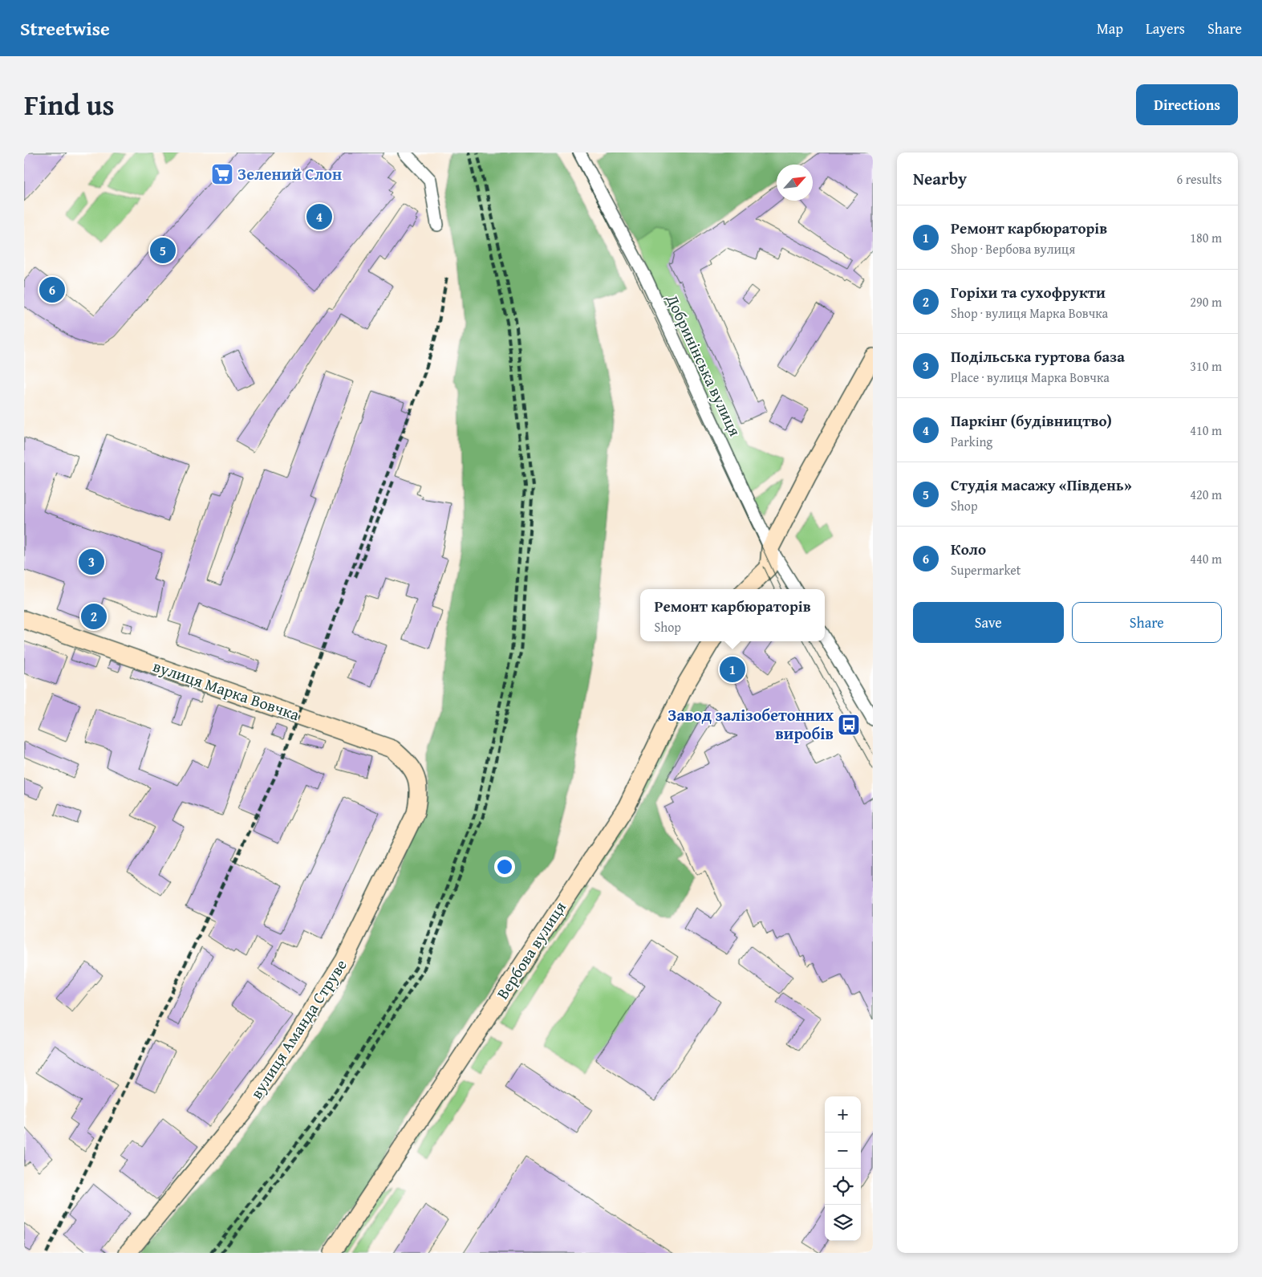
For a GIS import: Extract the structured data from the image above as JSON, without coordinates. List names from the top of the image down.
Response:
{
  "streets": {
    "main road": ["вулиця Марка Вовчка", "Вербова вулиця", "вулиця Аманда Струве"],
    "street": ["Добринінська вулиця"]
  },
  "crossings": [
    ["вулиця Марка Вовчка", "вулиця Аманда Струве"]
  ],
  "places": {
    "supermarket": ["Зелений Слон"],
    "bus stop": ["Завод залізобетонних виробів"]
  },
  "north": "top right",
  "page": {
    "header": "Streetwise",
    "nav": ["Map", "Layers", "Share"],
    "title": "Find us",
    "buttons": [
      "Directions",
      ["Save", "Share"]
    ],
    "heading": ["Nearby", "6 results"],
    "pins": [
      "4",
      "5",
      "6",
      "3",
      "2",
      "1"
    ],
    "list": [
      {
        "mark": "1",
        "name": "Ремонт карбюраторів",
        "note": "Shop · Вербова вулиця",
        "value": "180 m"
      },
      {
        "mark": "2",
        "name": "Горіхи та сухофрукти",
        "note": "Shop · вулиця Марка Вовчка",
        "value": "290 m"
      },
      {
        "mark": "3",
        "name": "Подільська гуртова база",
        "note": "Place · вулиця Марка Вовчка",
        "value": "310 m"
      },
      {
        "mark": "4",
        "name": "Паркінг (будівництво)",
        "note": "Parking",
        "value": "410 m"
      },
      {
        "mark": "5",
        "name": "Студія масажу «Південь»",
        "note": "Shop",
        "value": "420 m"
      },
      {
        "mark": "6",
        "name": "Коло",
        "note": "Supermarket",
        "value": "440 m"
      }
    ],
    "popup": ["Ремонт карбюраторів", "Shop"],
    "map_buttons": ["+", "−"]
  }
}
